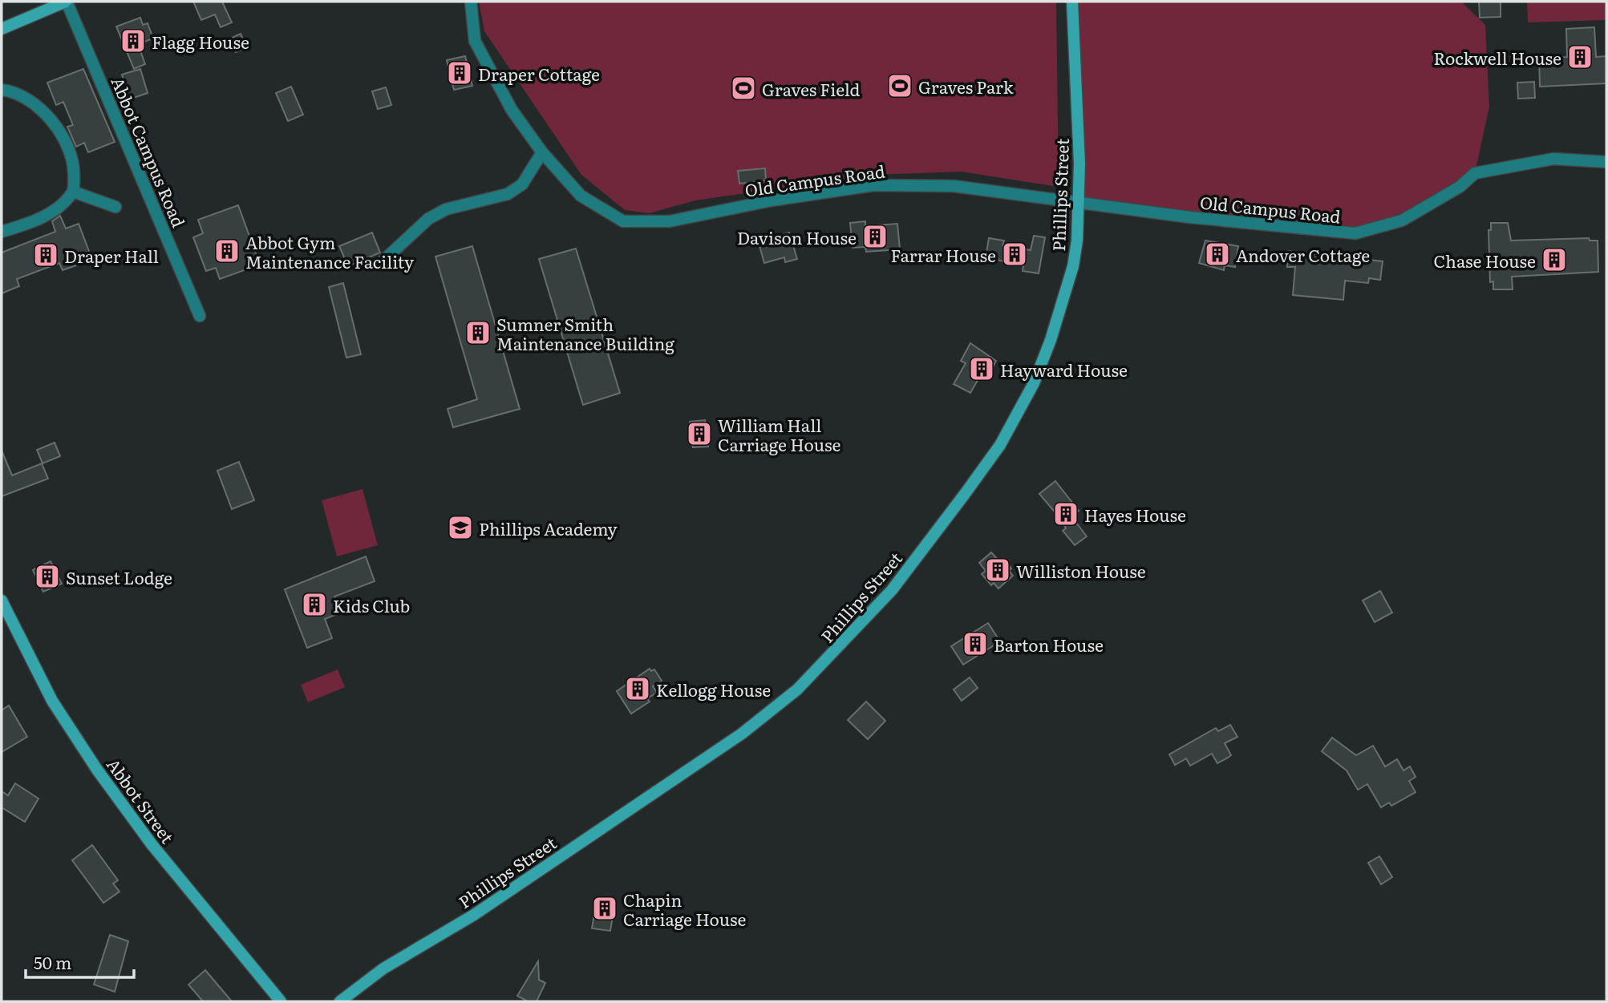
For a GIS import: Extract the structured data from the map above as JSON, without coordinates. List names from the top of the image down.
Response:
{
  "streets": {
    "street": [
      "Abbot Campus Road",
      "Old Campus Road",
      "Phillips Street",
      "Abbot Street"
    ]
  },
  "crossings": [
    ["Old Campus Road", "Phillips Street"]
  ],
  "places": {
    "building": [
      "Flagg House",
      "Rockwell House",
      "Draper Cottage",
      "Davison House",
      "Abbot Gym Maintenance Facility",
      "Farrar House",
      "Andover Cottage",
      "Draper Hall",
      "Chase House",
      "Sumner Smith Maintenance Building",
      "Hayward House",
      "William Hall Carriage House",
      "Hayes House",
      "Williston House",
      "Sunset Lodge",
      "Kids Club",
      "Barton House",
      "Kellogg House",
      "Chapin Carriage House"
    ],
    "sports": ["Graves Park", "Graves Field"],
    "school or university": ["Phillips Academy"]
  },
  "scale_bar": "50 m"
}
